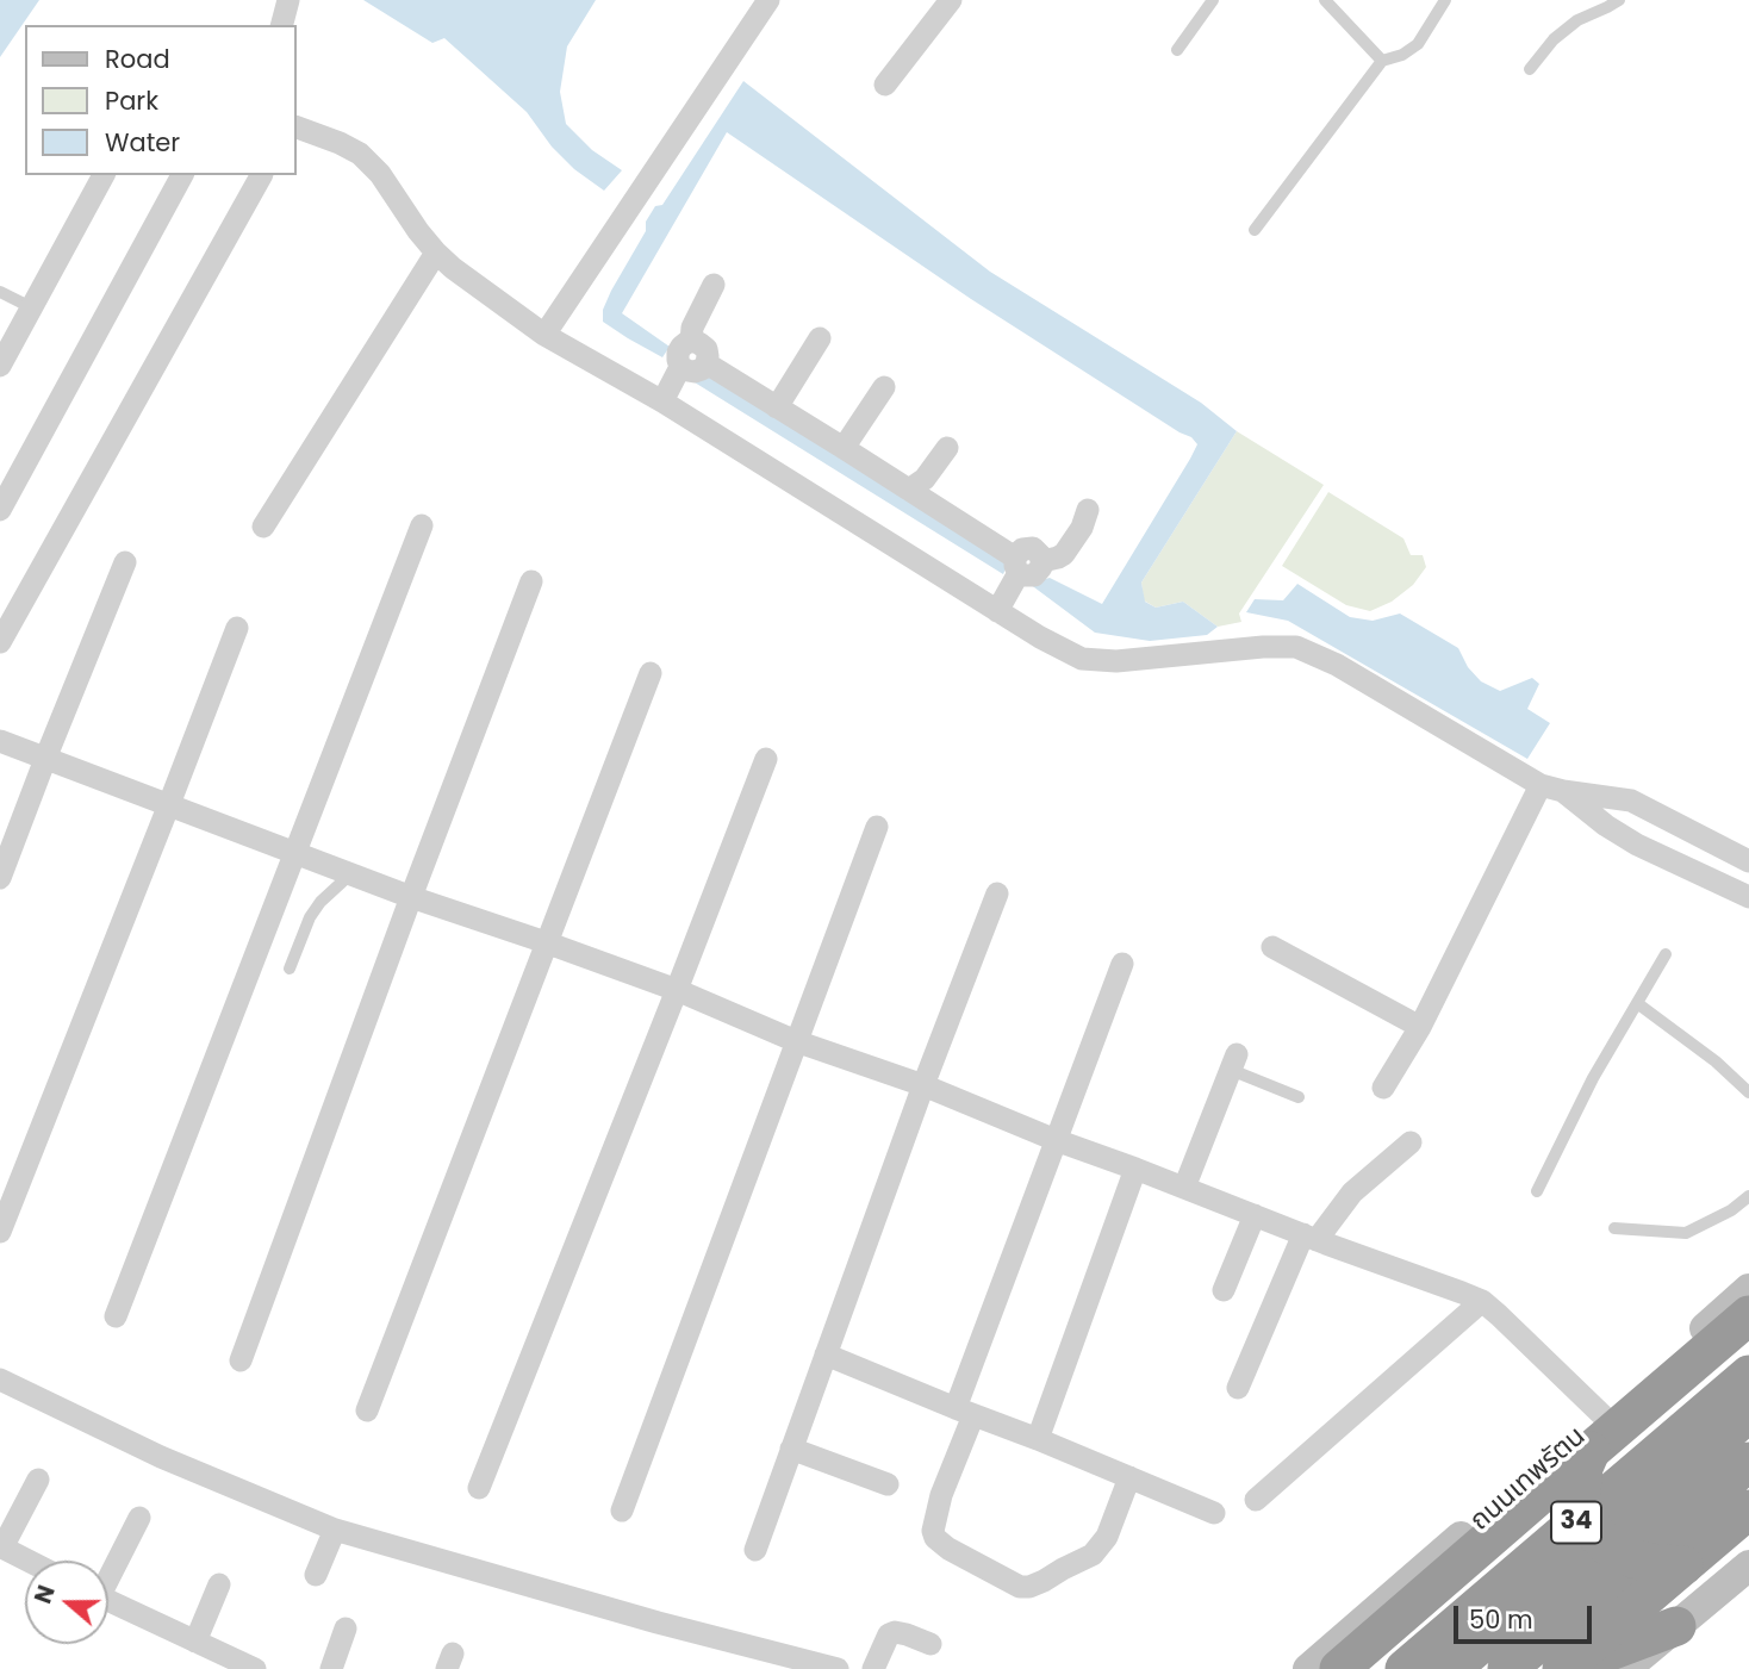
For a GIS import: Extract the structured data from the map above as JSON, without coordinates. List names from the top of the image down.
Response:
{
  "streets": {
    "highway": ["34"],
    "main road": ["ถนนเทพรัตน"]
  },
  "legend": ["Road", "Park", "Water"],
  "scale_bar": "50 m",
  "north": "left"
}
